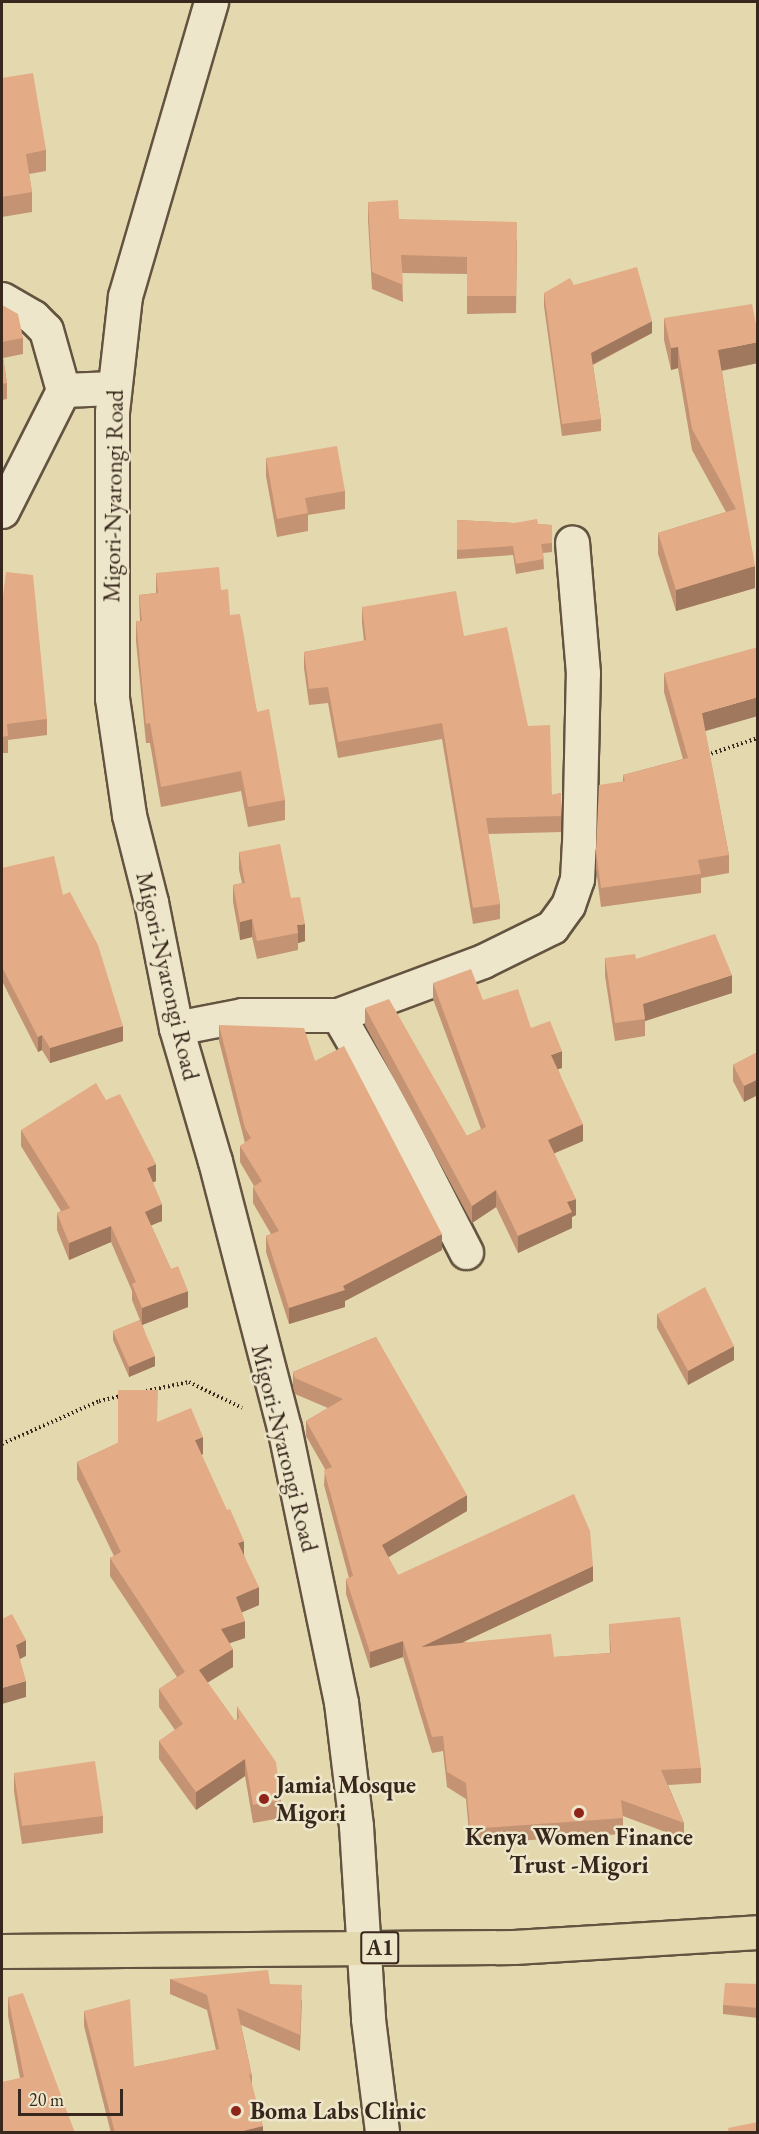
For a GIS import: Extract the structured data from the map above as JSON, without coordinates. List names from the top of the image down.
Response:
{
  "streets": {
    "highway": ["A1"],
    "street": ["Migori-Nyarongi Road"]
  },
  "crossings": [
    ["Migori-Nyarongi Road", "A1"]
  ],
  "places": ["Jamia Mosque Migori", "Kenya Women Finance Trust -Migori", "Boma Labs Clinic"],
  "scale_bar": "20 m"
}
